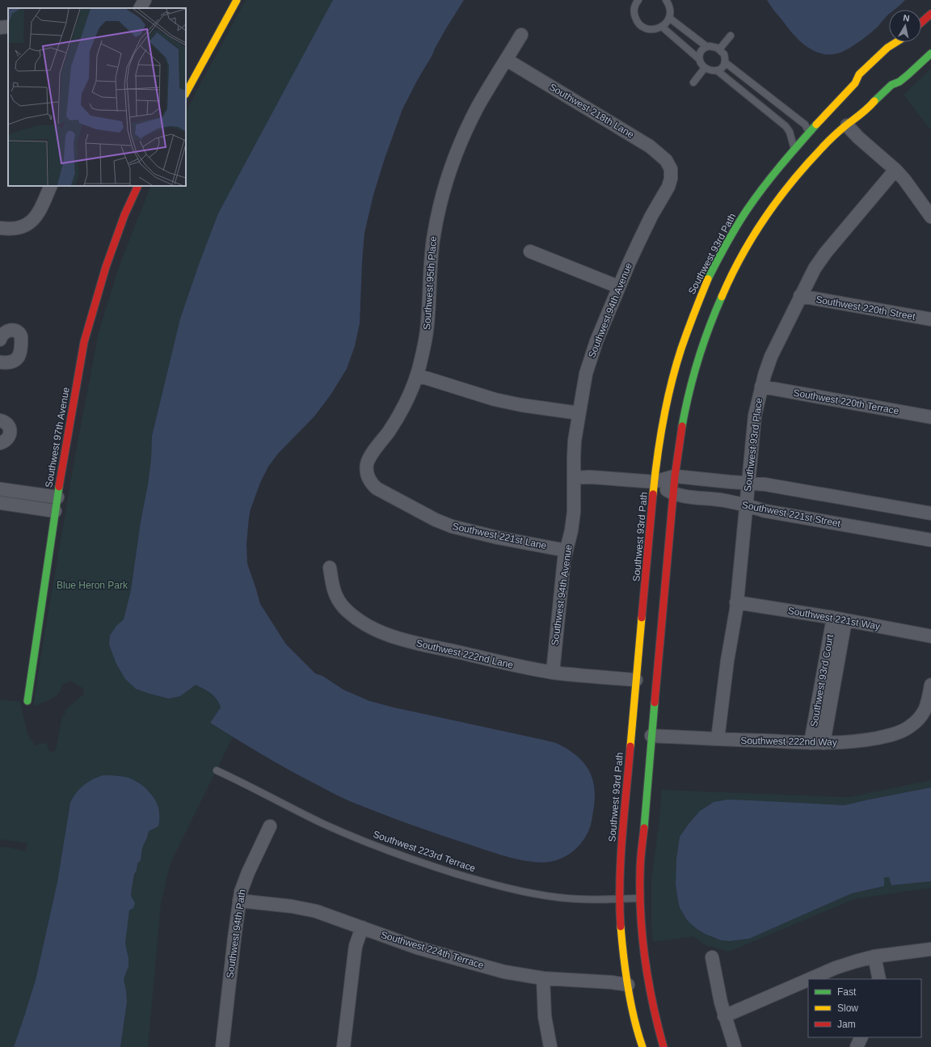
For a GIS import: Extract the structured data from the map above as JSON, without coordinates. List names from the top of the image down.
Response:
{
  "streets": {
    "street": [
      "Southwest 218th Lane",
      "Southwest 93rd Path",
      "Southwest 95th Place",
      "Southwest 220th Street",
      "Southwest 94th Avenue",
      "Southwest 220th Terrace",
      "Southwest 97th Avenue",
      "Southwest 93rd Place",
      "Southwest 221st Street",
      "Southwest 221st Lane",
      "Southwest 221st Way",
      "Southwest 222nd Lane",
      "Southwest 93rd Court",
      "Southwest 222nd Way",
      "Southwest 94th Path",
      "Southwest 224th Terrace"
    ],
    "lane": ["Southwest 223rd Terrace"]
  },
  "crossings": [
    ["Southwest 218th Lane", "Southwest 95th Place"],
    ["Southwest 218th Lane", "Southwest 94th Avenue"],
    ["Southwest 93rd Path", "Southwest 221st Street"],
    ["Southwest 93rd Path", "Southwest 222nd Lane"],
    ["Southwest 93rd Path", "Southwest 223rd Terrace"],
    ["Southwest 93rd Path", "Southwest 224th Terrace"],
    ["Southwest 95th Place", "Southwest 221st Lane"],
    ["Southwest 220th Street", "Southwest 93rd Place"],
    ["Southwest 94th Avenue", "Southwest 221st Street"],
    ["Southwest 94th Avenue", "Southwest 221st Lane"],
    ["Southwest 94th Avenue", "Southwest 222nd Lane"],
    ["Southwest 220th Terrace", "Southwest 93rd Place"],
    ["Southwest 93rd Place", "Southwest 221st Street"],
    ["Southwest 93rd Place", "Southwest 221st Way"],
    ["Southwest 93rd Place", "Southwest 222nd Way"],
    ["Southwest 221st Way", "Southwest 93rd Court"],
    ["Southwest 93rd Court", "Southwest 222nd Way"],
    ["Southwest 94th Path", "Southwest 224th Terrace"]
  ],
  "parks": ["Blue Heron Park"],
  "legend": ["Fast", "Slow", "Jam"],
  "north": "top"
}
